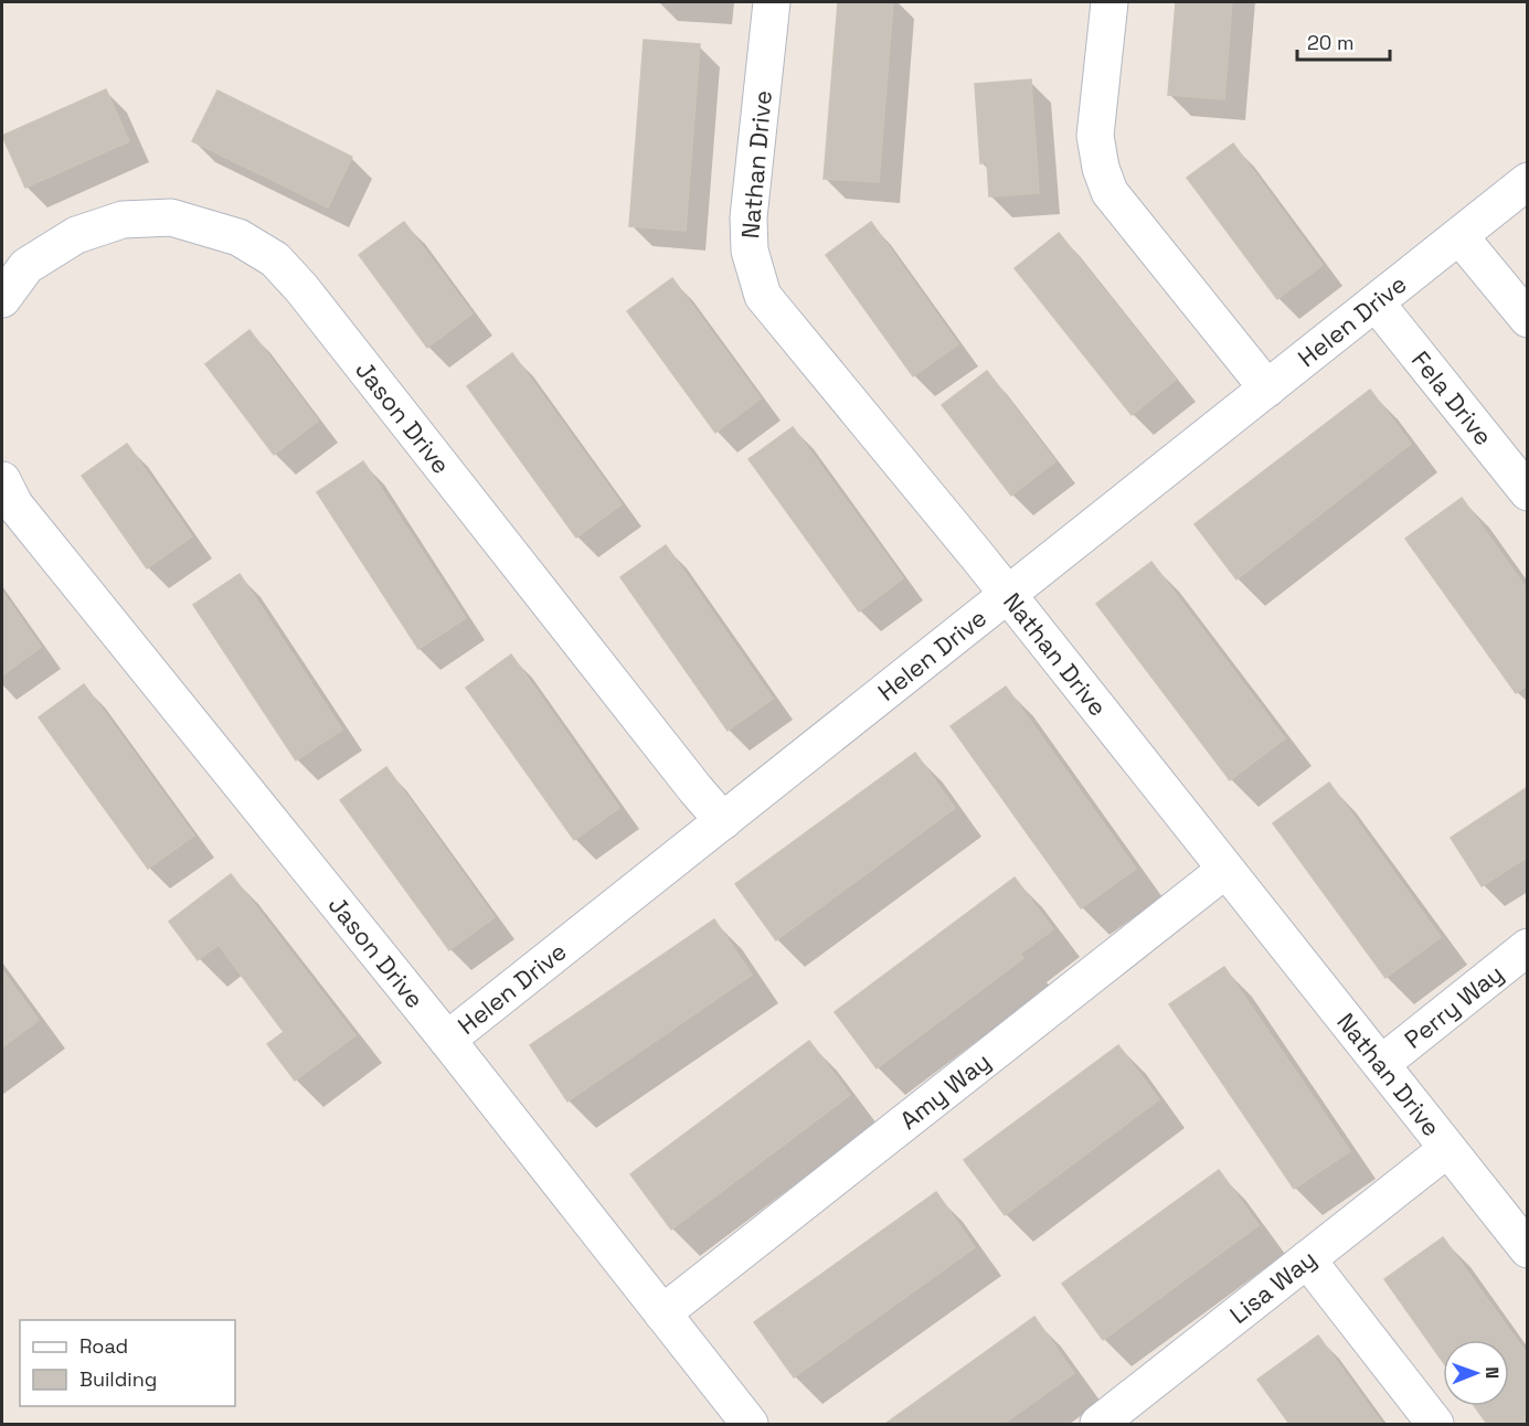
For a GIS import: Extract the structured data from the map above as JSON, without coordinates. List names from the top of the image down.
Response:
{
  "streets": {
    "street": [
      "Nathan Drive",
      "Helen Drive",
      "Fela Drive",
      "Jason Drive",
      "Perry Way",
      "Amy Way",
      "Lisa Way"
    ]
  },
  "crossings": [
    ["Nathan Drive", "Helen Drive"],
    ["Nathan Drive", "Perry Way"],
    ["Nathan Drive", "Amy Way"],
    ["Nathan Drive", "Lisa Way"],
    ["Helen Drive", "Fela Drive"],
    ["Helen Drive", "Jason Drive"],
    ["Jason Drive", "Amy Way"]
  ],
  "legend": ["Road", "Building"],
  "scale_bar": "20 m",
  "north": "right"
}
